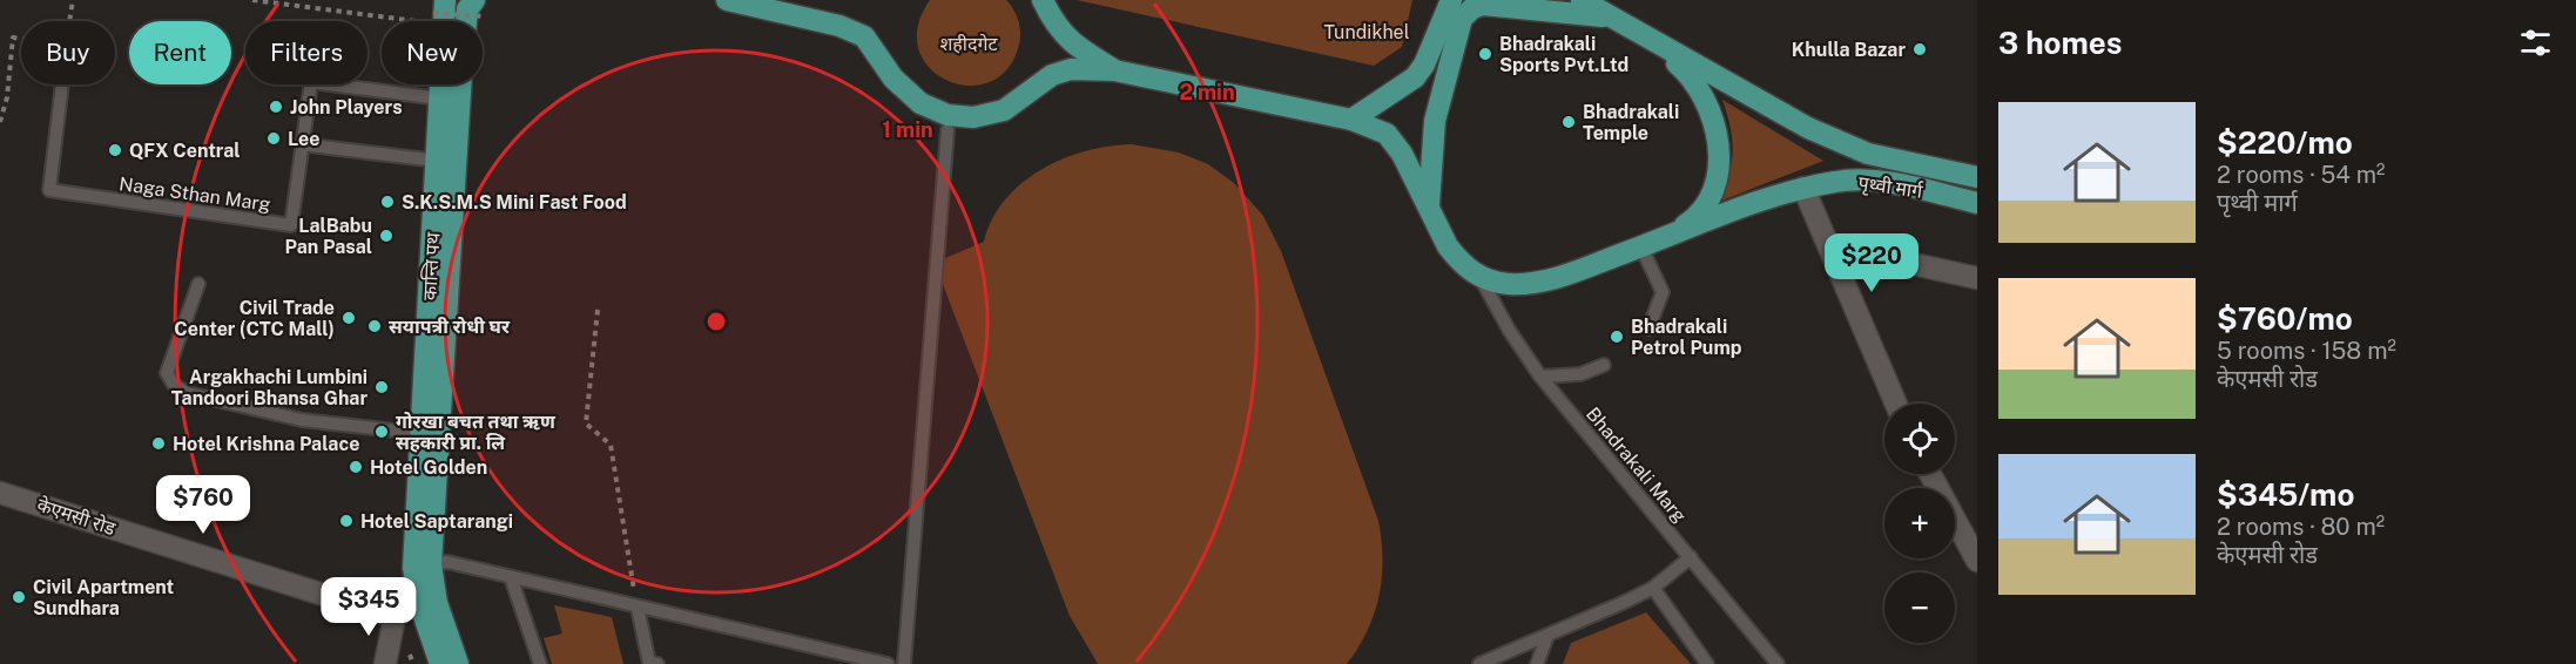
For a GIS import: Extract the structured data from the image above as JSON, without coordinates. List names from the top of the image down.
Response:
{
  "streets": {
    "main road": ["पृथ्वी मार्ग", "कान्ति पथ"],
    "street": ["केएमसी रोड"],
    "lane": ["Naga Sthan Marg", "Bhadrakali Marg"]
  },
  "crossings": [
    ["Naga Sthan Marg", "कान्ति पथ"]
  ],
  "parks": ["Tundikhel", "शहीदगेट"],
  "places": [
    "Khulla Bazar",
    "Bhadrakali Sports Pvt.Ltd",
    "John Players",
    "Bhadrakali Temple",
    "Lee",
    "QFX Central",
    "S.K.S.M.S Mini Fast Food",
    "LalBabu Pan Pasal",
    "Civil Trade Center (CTC Mall)",
    "सयापत्री रोधी घर",
    "Bhadrakali Petrol Pump",
    "Argakhachi Lumbini Tandoori Bhansa Ghar",
    "गोरखा बचत तथा ऋण सहकारी प्रा. लि",
    "Hotel Krishna Palace",
    "Hotel Golden",
    "Hotel Saptarangi",
    "Civil Apartment Sundhara"
  ],
  "page": {
    "heading": "3 homes",
    "chip": [
      "Buy",
      "Rent",
      "Filters",
      "New"
    ],
    "list": [
      {
        "name": "$220/mo",
        "note": "2 rooms · 54 m² · पृथ्वी मार्ग"
      },
      {
        "name": "$760/mo",
        "note": "5 rooms · 158 m² · केएमसी रोड"
      },
      {
        "name": "$345/mo",
        "note": "2 rooms · 80 m² · केएमसी रोड"
      }
    ],
    "price": ["$220", "$760", "$345"],
    "map_buttons": ["+", "−"]
  },
  "rings": ["2 min", "1 min"]
}
